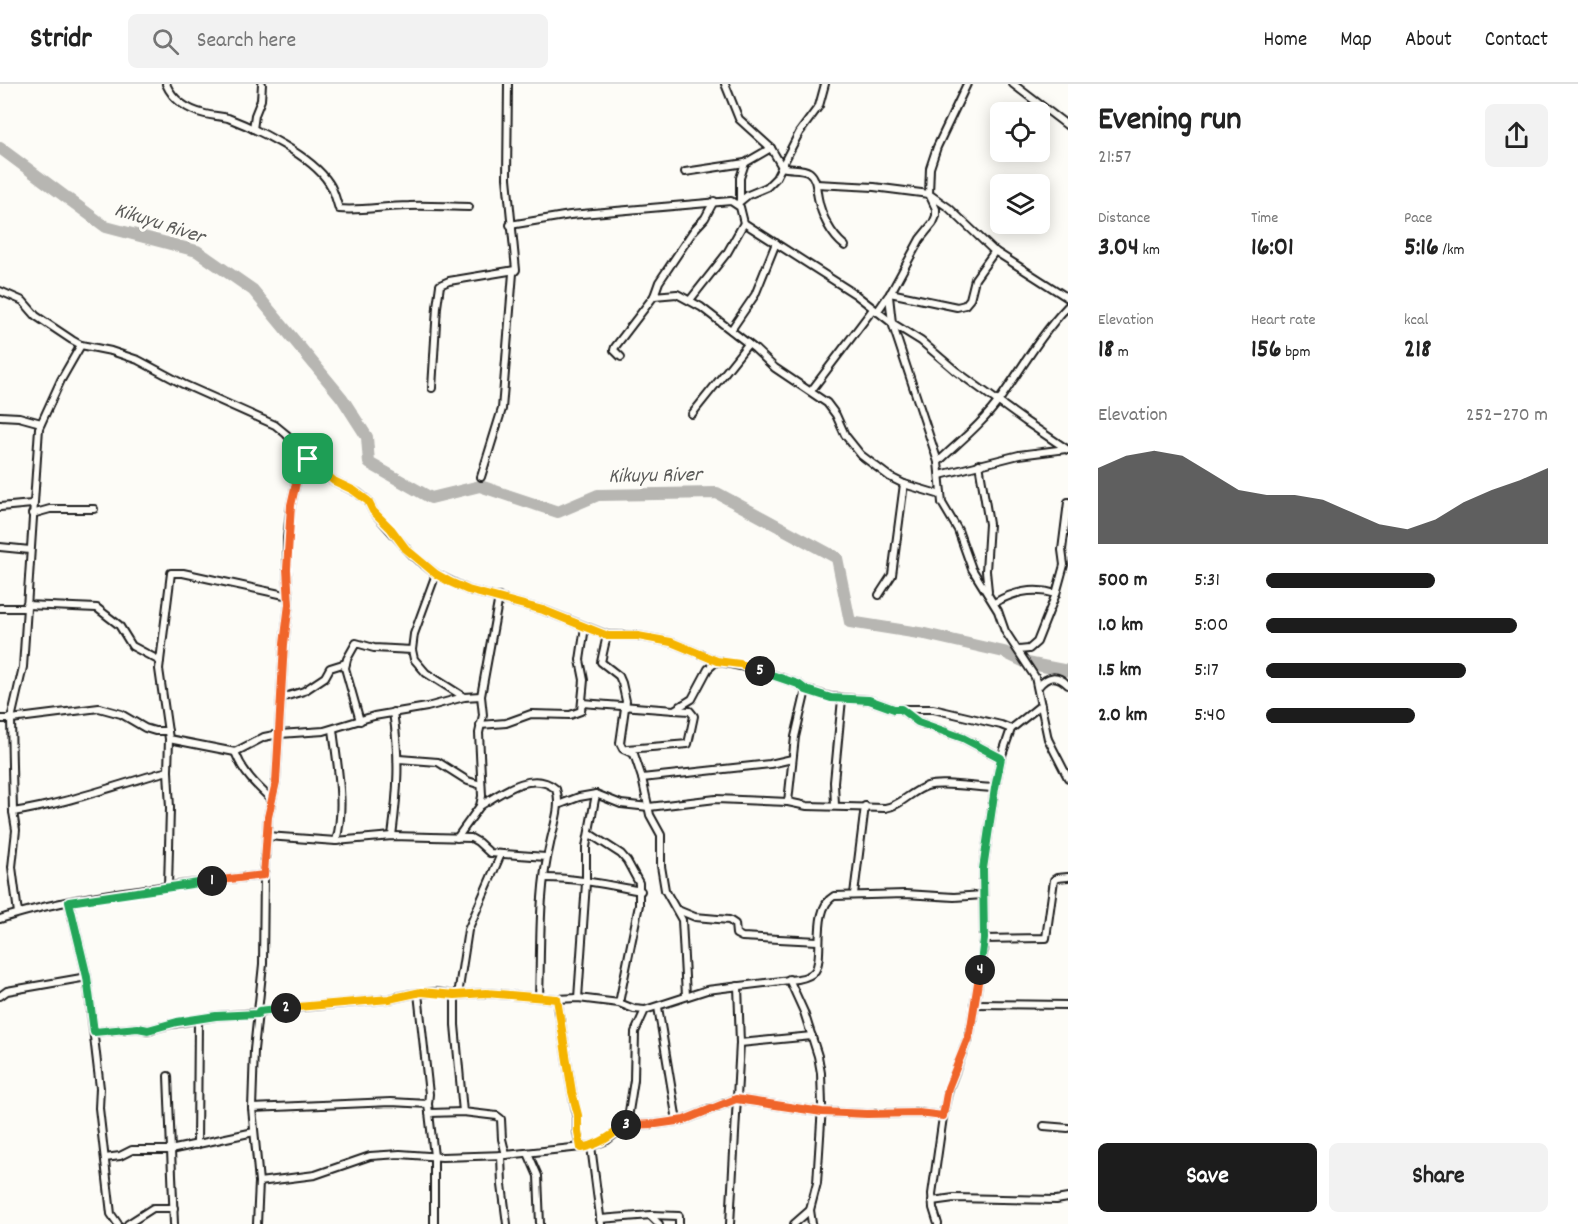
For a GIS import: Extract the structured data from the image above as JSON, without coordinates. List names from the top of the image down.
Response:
{
  "water": ["Kikuyu River"],
  "page": {
    "header": "Stridr",
    "search": "Search here",
    "nav": [
      "Home",
      "Map",
      "About",
      "Contact"
    ],
    "heading": ["Evening run", "21:57"],
    "stats": [
      ["Distance", "3.04 km"],
      ["Time", "16:01"],
      ["Pace", "5:16 /km"],
      ["Elevation", "18 m"],
      ["Heart rate", "156 bpm"],
      ["kcal", "218"]
    ],
    "chart": ["Elevation", "252–270 m"],
    "list": [
      {
        "name": "500 m",
        "note": "5:31"
      },
      {
        "name": "1.0 km",
        "note": "5:00"
      },
      {
        "name": "1.5 km",
        "note": "5:17"
      },
      {
        "name": "2.0 km",
        "note": "5:40"
      }
    ],
    "pins": [
      "5",
      "1",
      "4",
      "2",
      "3"
    ],
    "buttons": ["Save", "Share"]
  }
}
